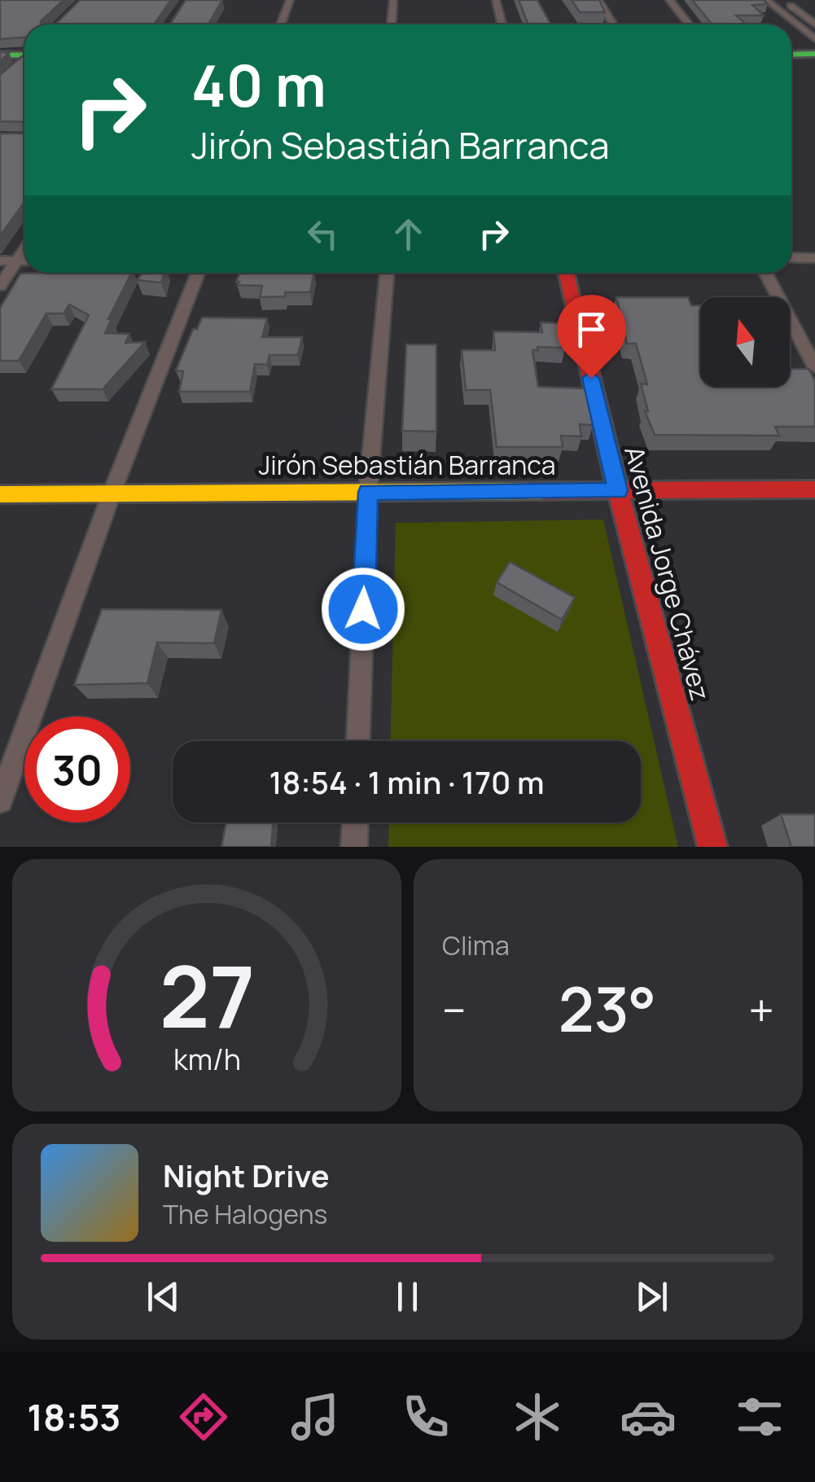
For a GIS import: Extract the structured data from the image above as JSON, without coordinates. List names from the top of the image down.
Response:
{
  "streets": {
    "street": ["Jirón Sebastián Barranca", "Avenida Jorge Chávez"]
  },
  "crossings": [
    ["Jirón Sebastián Barranca", "Avenida Jorge Chávez"]
  ],
  "north": "top",
  "page": {
    "turn": ["40 m", "Jirón Sebastián Barranca"],
    "limit": "30",
    "trip": "18:54 · 1 min · 170 m",
    "tile": "Clima",
    "heat": ["−", "23°", "+"],
    "song": ["Night Drive", "The Halogens"],
    "tabs": "18:53",
    "gauge": ["27", "km/h"]
  }
}
